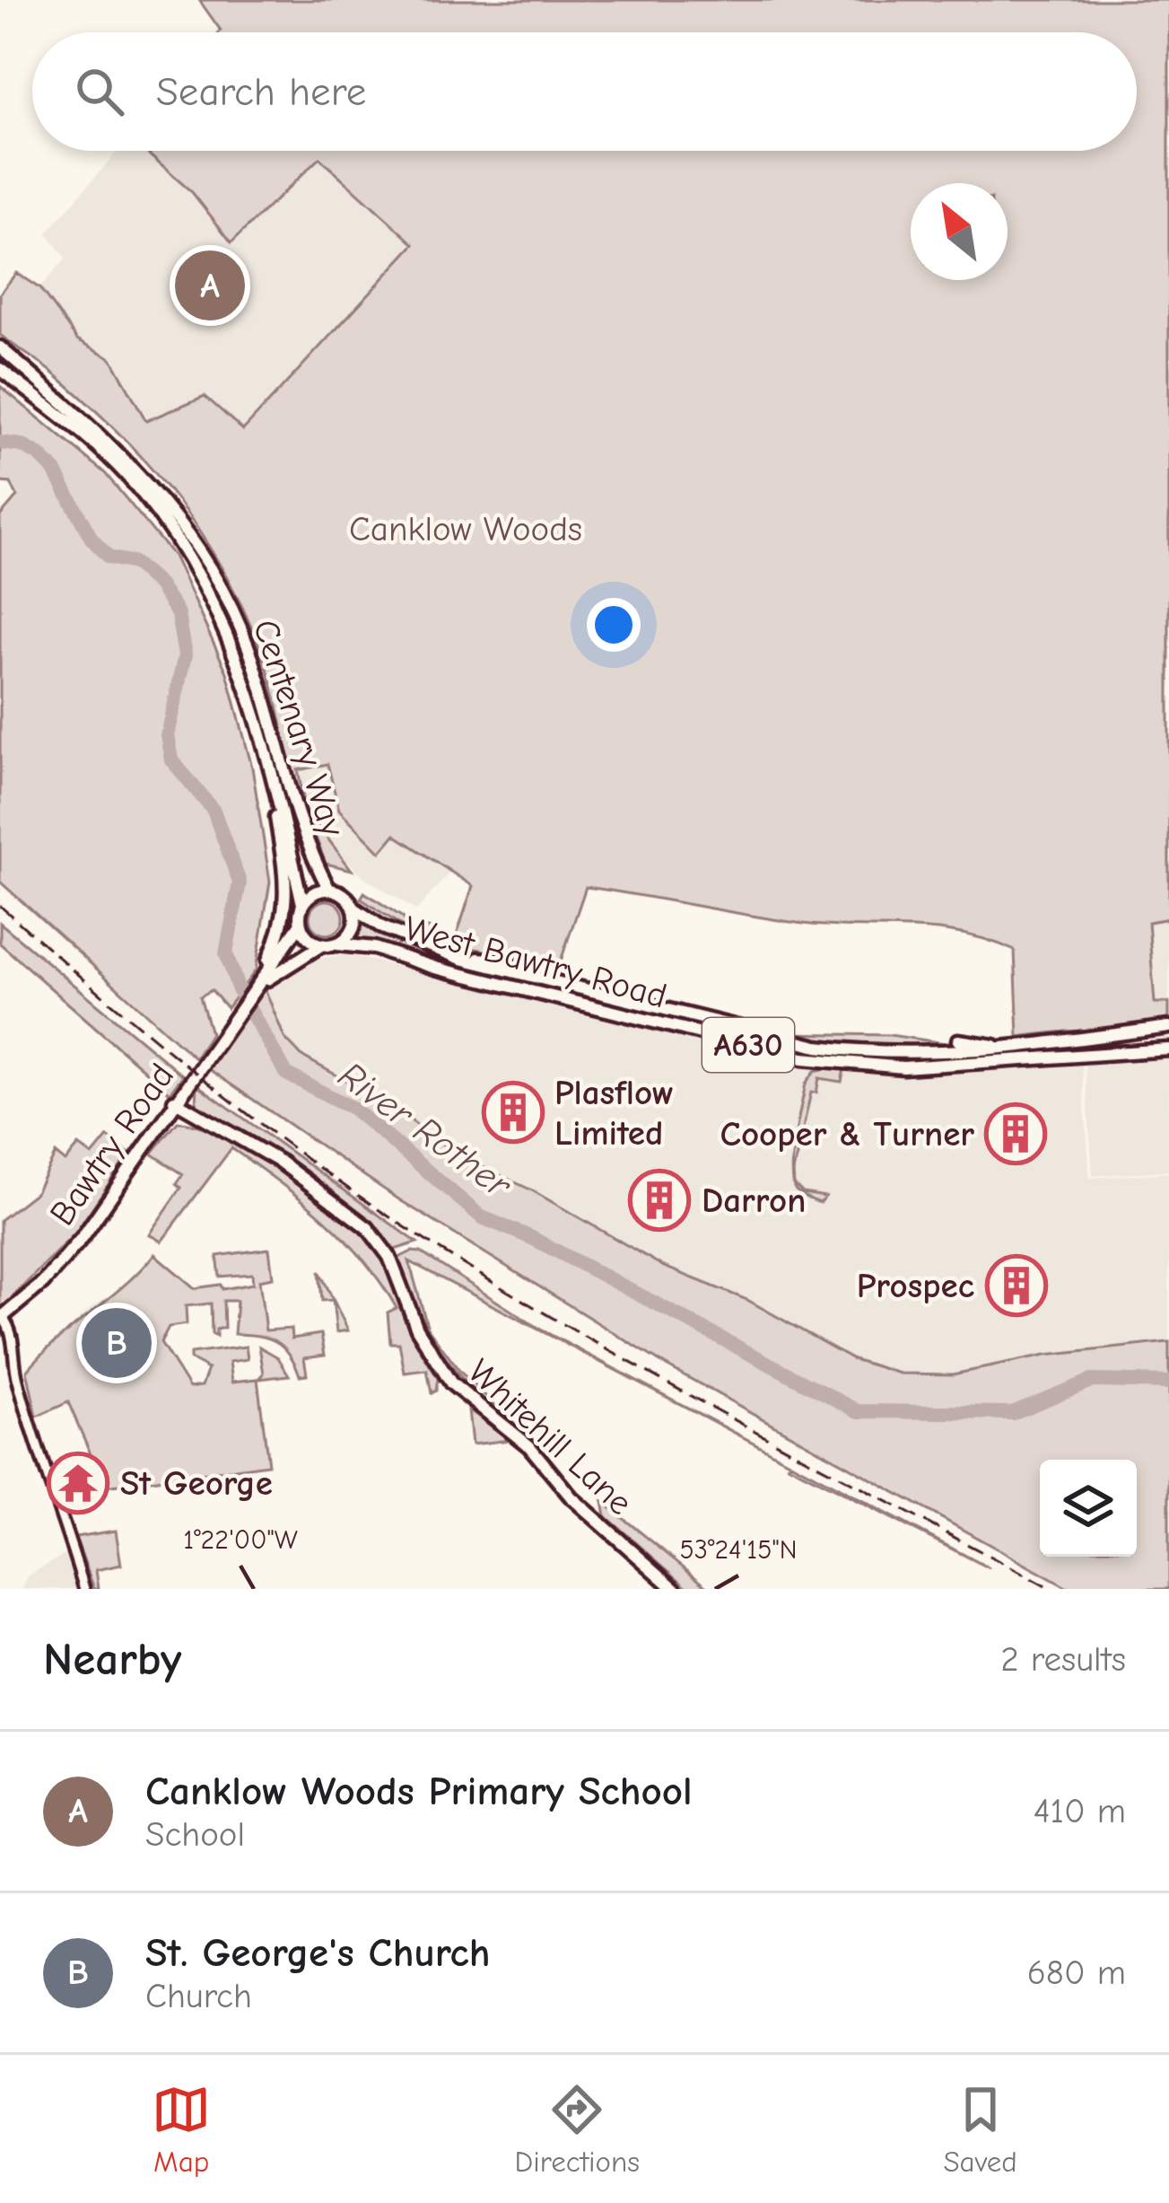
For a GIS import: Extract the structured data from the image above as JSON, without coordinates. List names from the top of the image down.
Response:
{
  "streets": {
    "main road": [
      "Centenary Way",
      "West Bawtry Road",
      "A630",
      "Bawtry Road",
      "Whitehill Lane"
    ]
  },
  "crossings": [
    ["Centenary Way", "West Bawtry Road"],
    ["Centenary Way", "A630"],
    ["Centenary Way", "Bawtry Road"],
    ["West Bawtry Road", "A630"],
    ["West Bawtry Road", "Bawtry Road"],
    ["A630", "Bawtry Road"],
    ["Bawtry Road", "Whitehill Lane"]
  ],
  "water": ["River Rother"],
  "parks": ["Canklow Woods"],
  "places": {
    "building": [
      "Plasflow Limited",
      "Cooper & Turner",
      "Darron",
      "Prospec"
    ],
    "temple": ["St George"]
  },
  "north": "top left",
  "page": {
    "search": "Search here",
    "pins": ["A", "B"],
    "heading": ["Nearby", "2 results"],
    "list": [
      {
        "mark": "A",
        "name": "Canklow Woods Primary School",
        "note": "School",
        "value": "410 m"
      },
      {
        "mark": "B",
        "name": "St. George's Church",
        "note": "Church",
        "value": "680 m"
      }
    ],
    "nav": ["Map", "Directions", "Saved"]
  },
  "coordinates": ["1°22'00\"W", "53°24'15\"N"]
}
